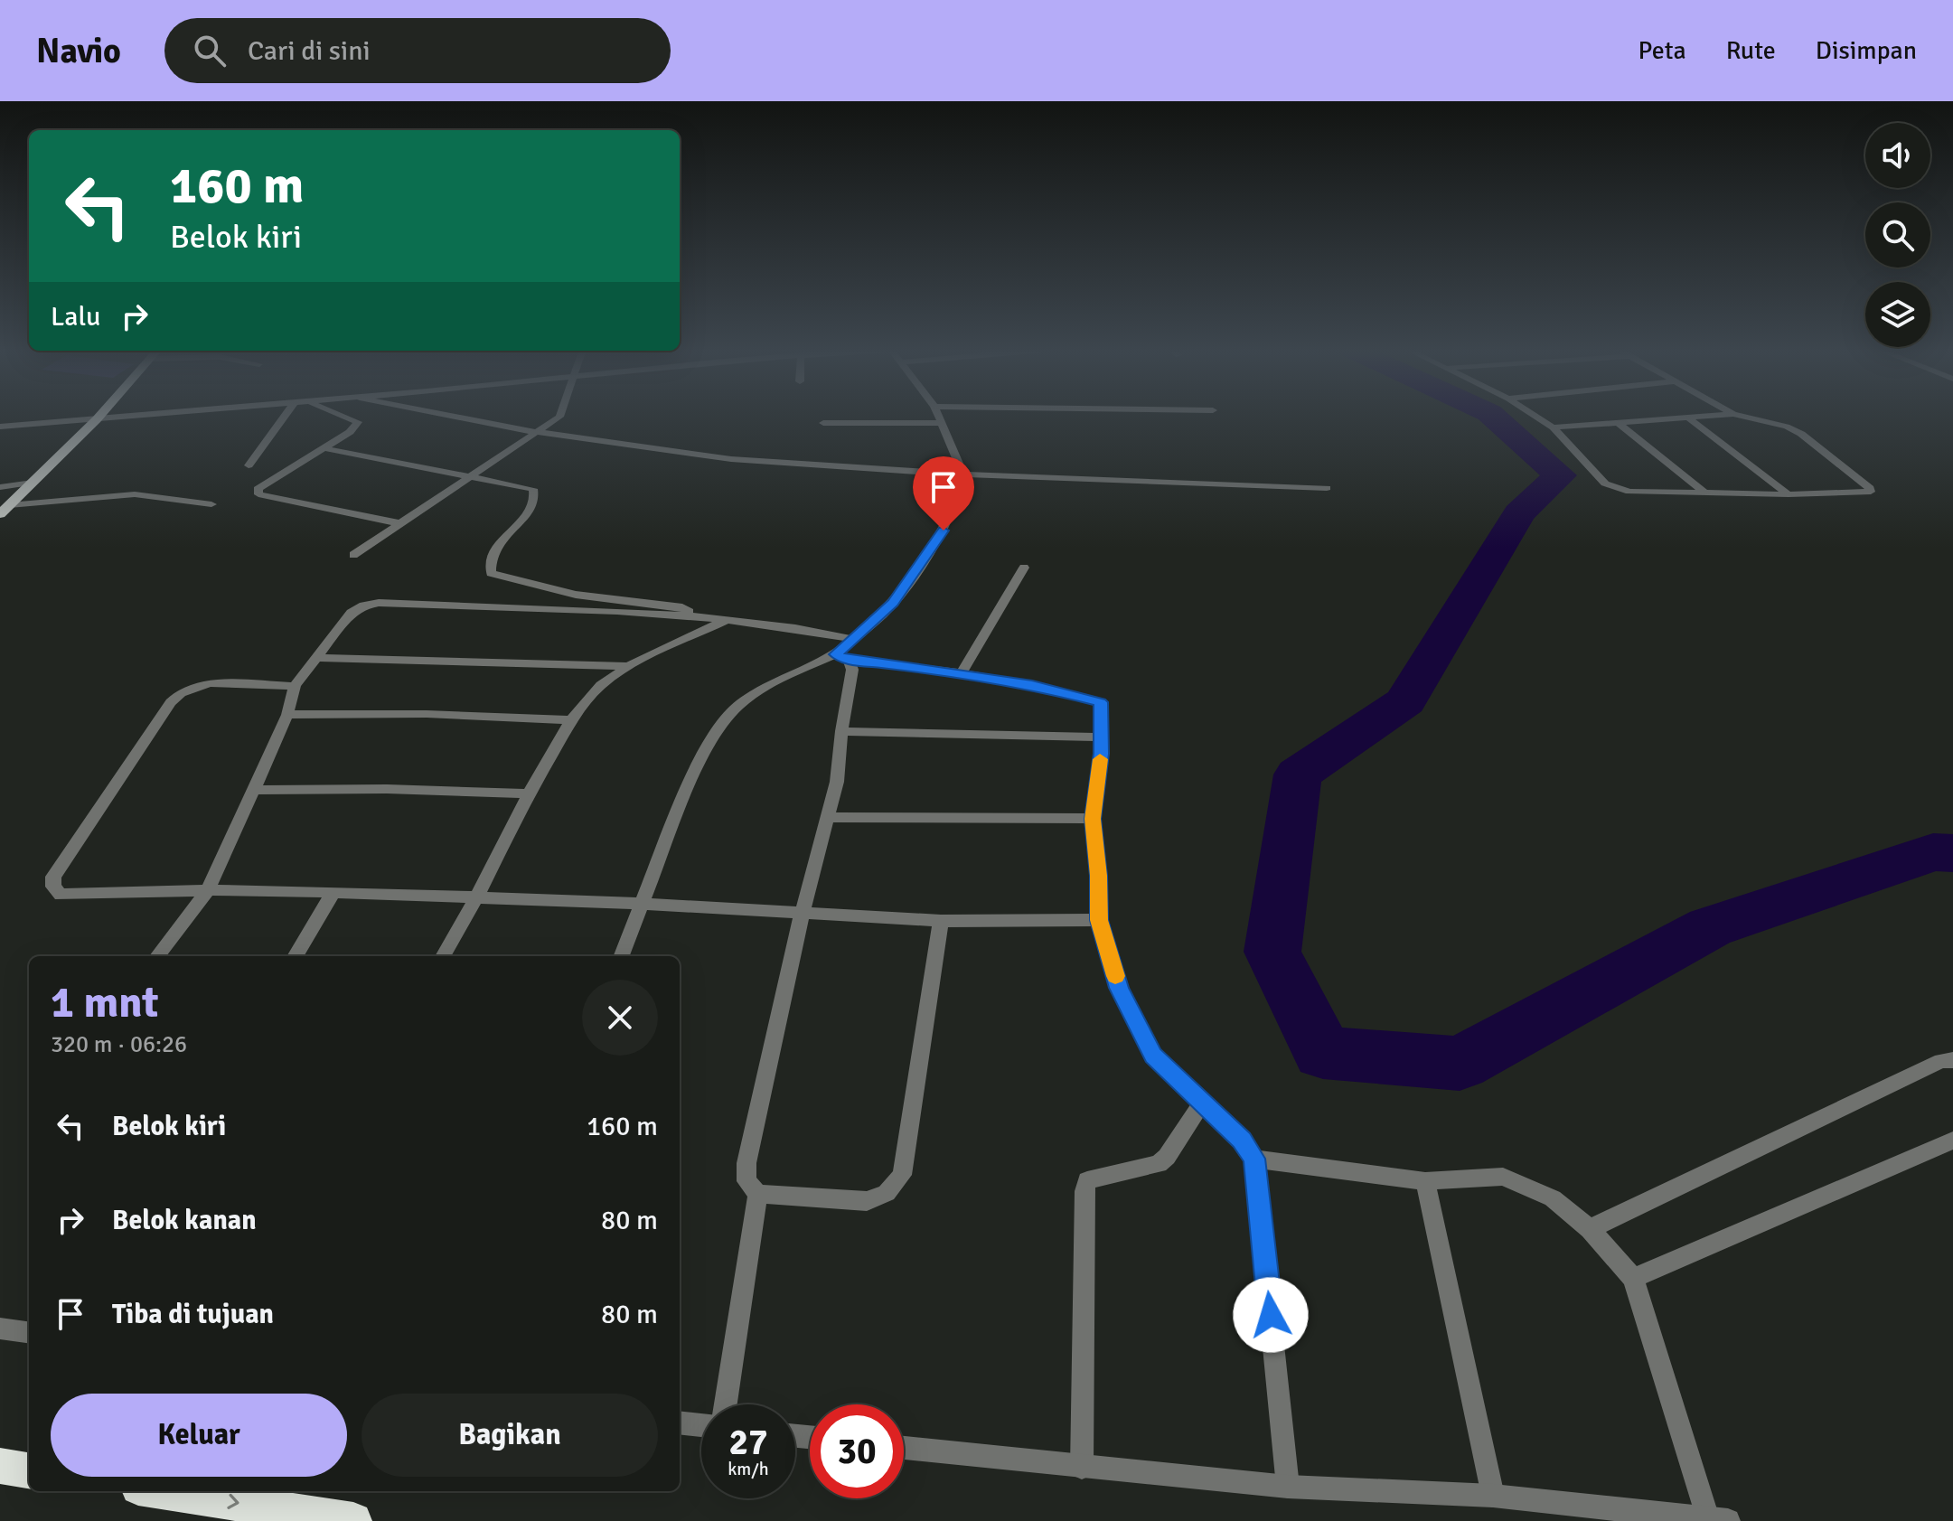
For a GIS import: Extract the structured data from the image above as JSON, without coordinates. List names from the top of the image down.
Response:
{
  "page": {
    "header": "Navio",
    "search": "Cari di sini",
    "nav": ["Peta", "Rute", "Disimpan"],
    "turn": ["160 m", "Belok kiri"],
    "then": "Lalu",
    "heading": ["1 mnt", "320 m · 06:26"],
    "list": [
      {
        "name": "Belok kiri",
        "value": "160 m"
      },
      {
        "name": "Belok kanan",
        "value": "80 m"
      },
      {
        "name": "Tiba di tujuan",
        "value": "80 m"
      }
    ],
    "buttons": ["Keluar", "Bagikan"],
    "speed": "27 km/h",
    "limit": "30"
  }
}
